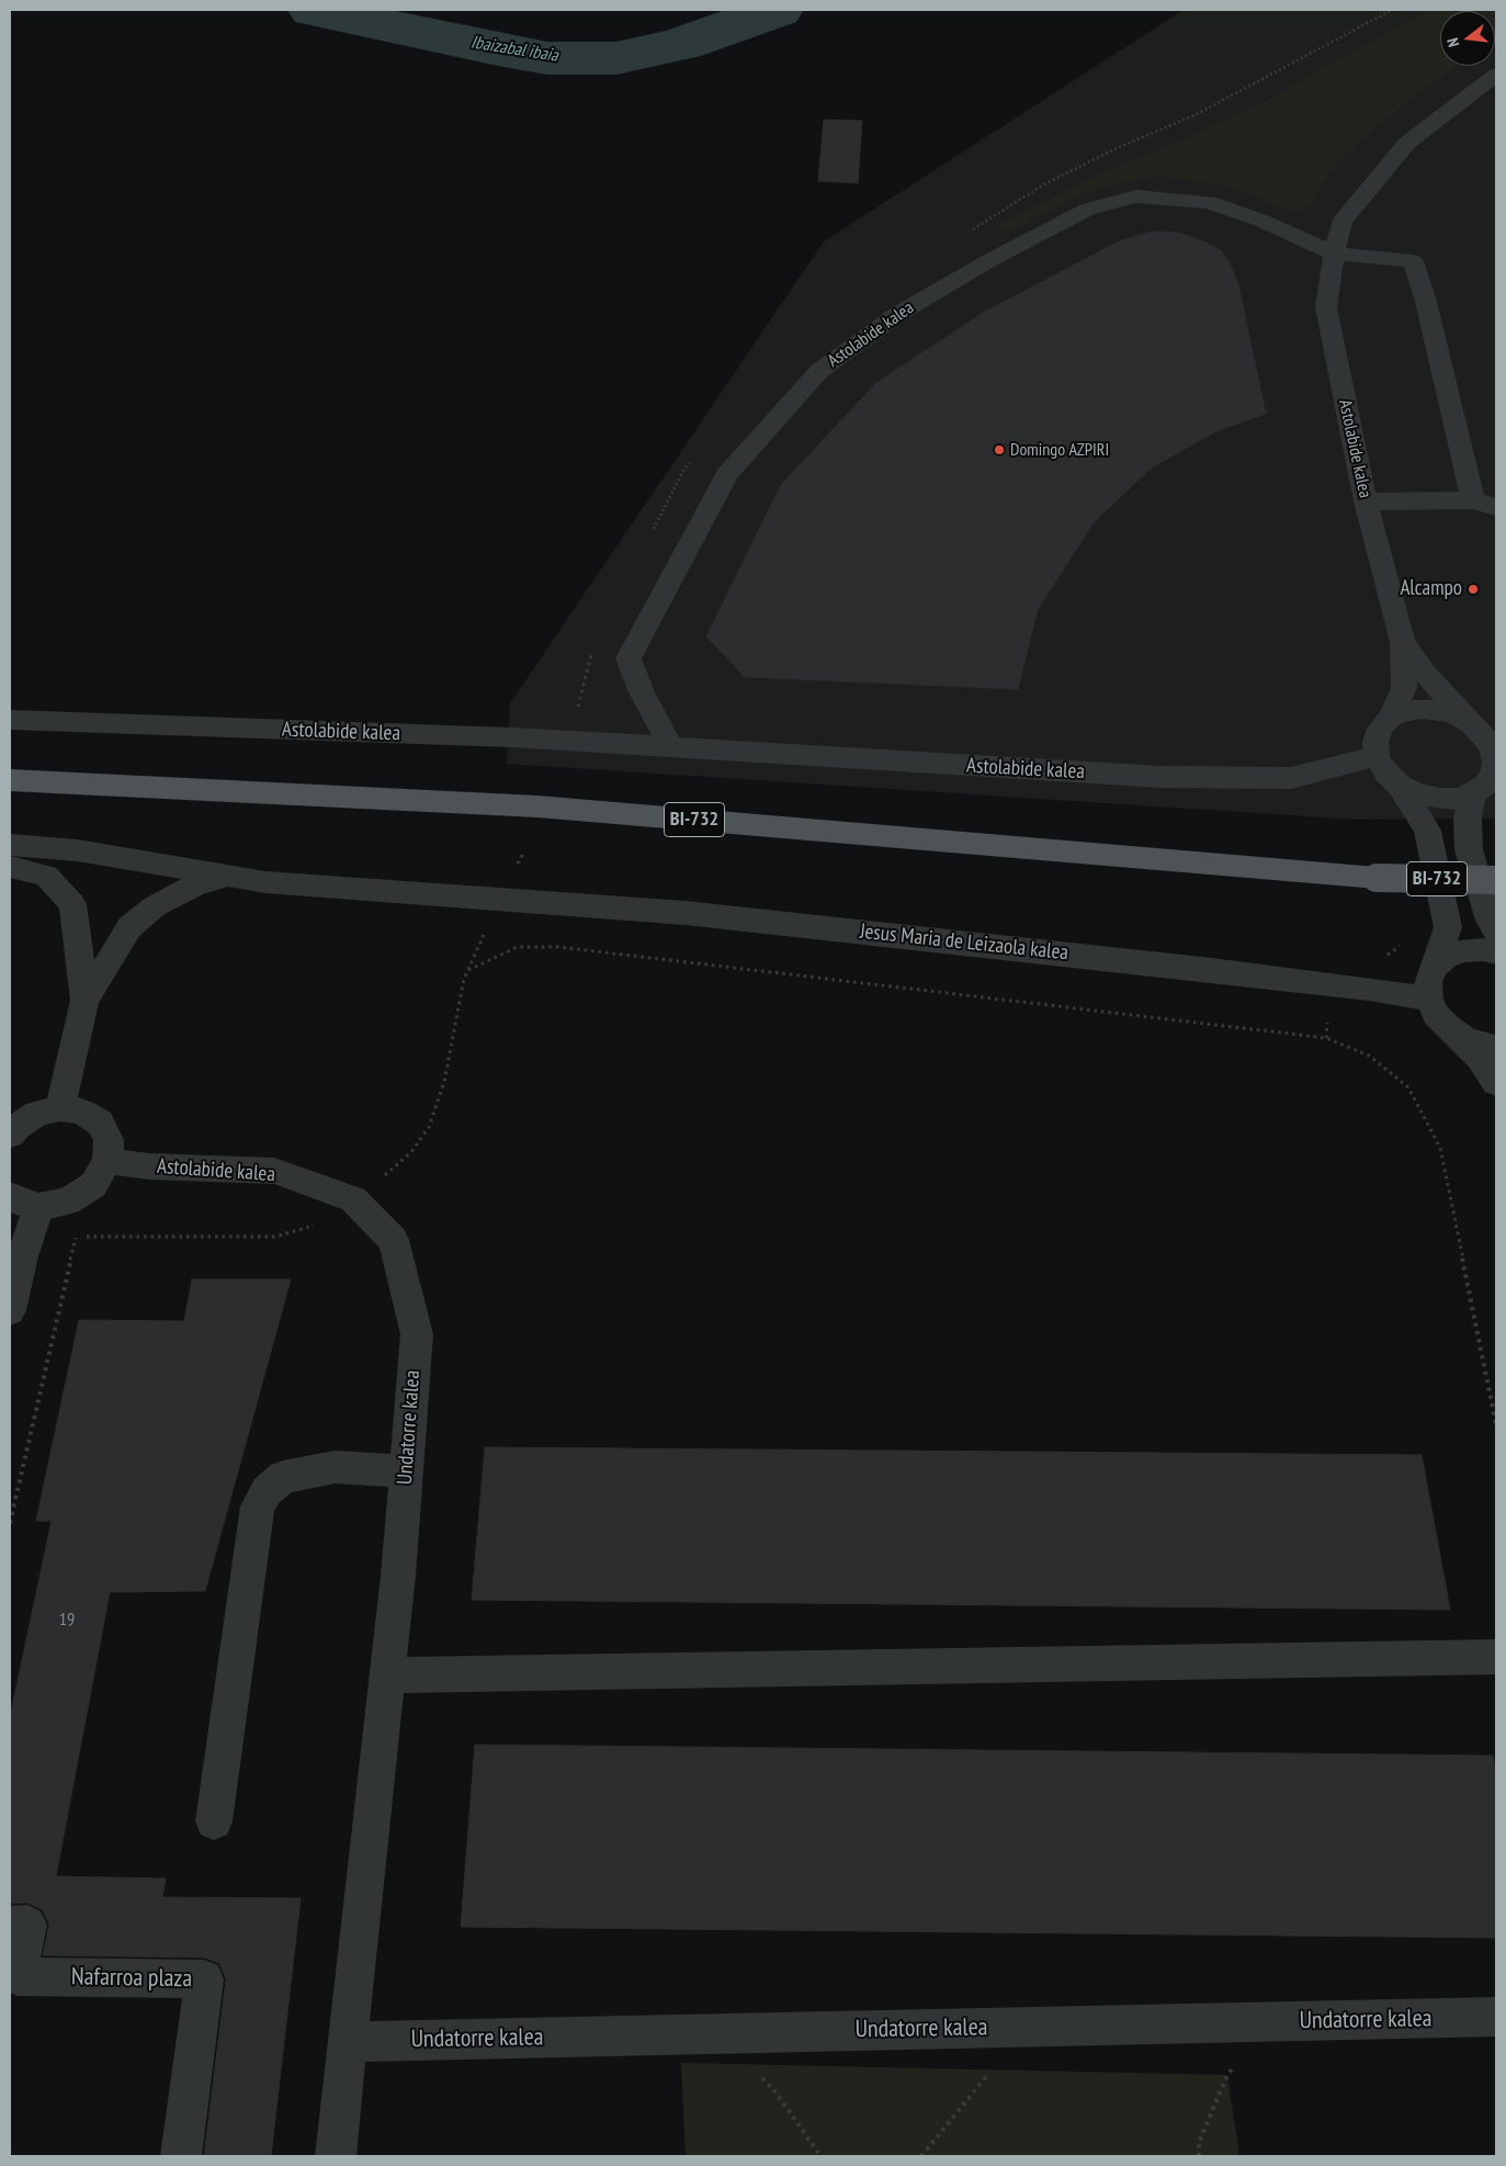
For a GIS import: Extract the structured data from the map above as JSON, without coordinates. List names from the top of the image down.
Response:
{
  "streets": {
    "main road": ["BI-732"],
    "street": [
      "Astolabide kalea",
      "Jesus Maria de Leizaola kalea",
      "Undatorre kalea",
      "Nafarroa plaza"
    ]
  },
  "crossings": [
    ["Astolabide kalea", "Undatorre kalea"]
  ],
  "water": ["Ibaizabal ibaia"],
  "places": ["Domingo AZPIRI", "Alcampo"],
  "house_numbers": ["19"],
  "north": "left"
}
